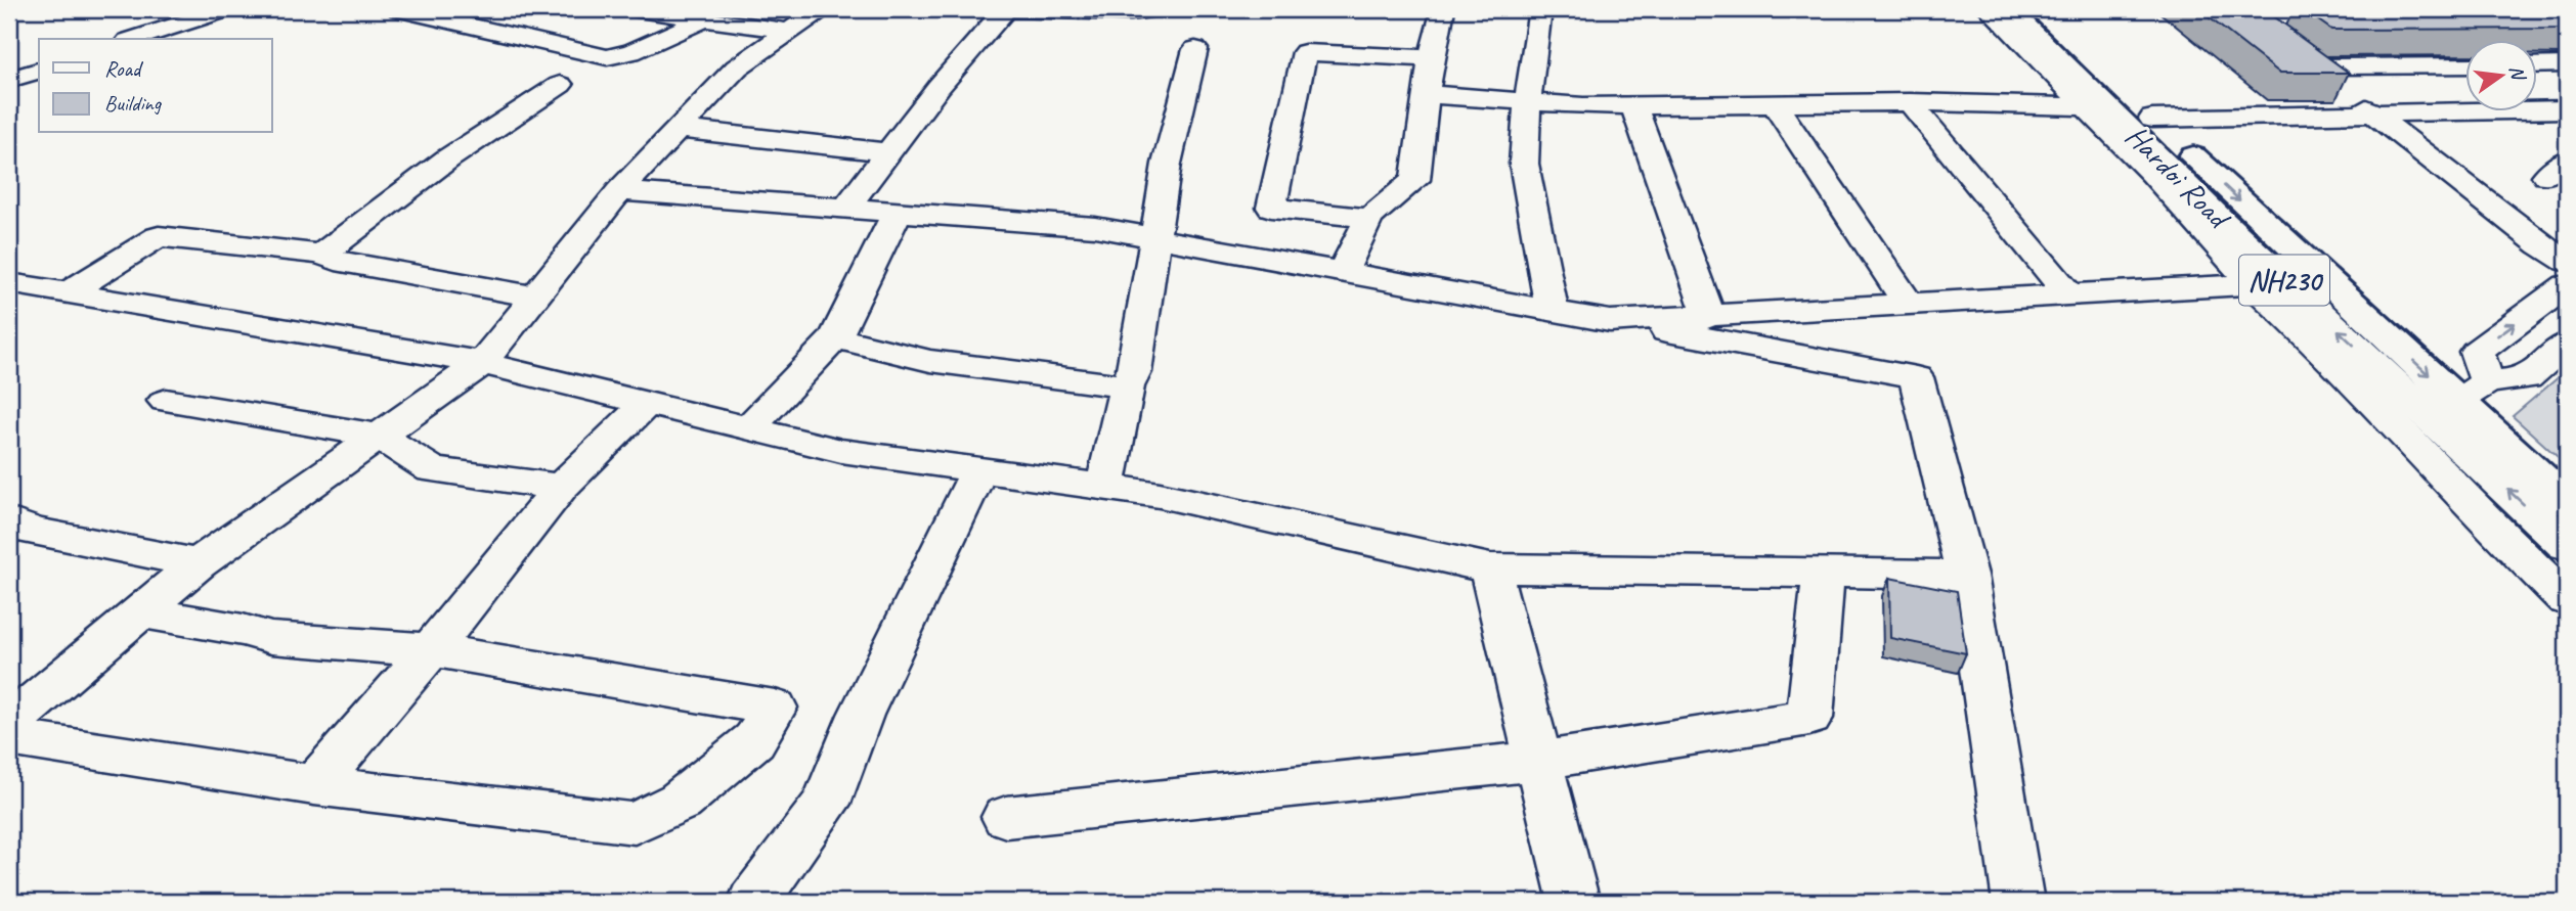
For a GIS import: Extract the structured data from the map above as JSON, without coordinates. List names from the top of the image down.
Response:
{
  "streets": {
    "highway": ["Hardoi Road", "NH230"]
  },
  "legend": ["Road", "Building"],
  "north": "right"
}
